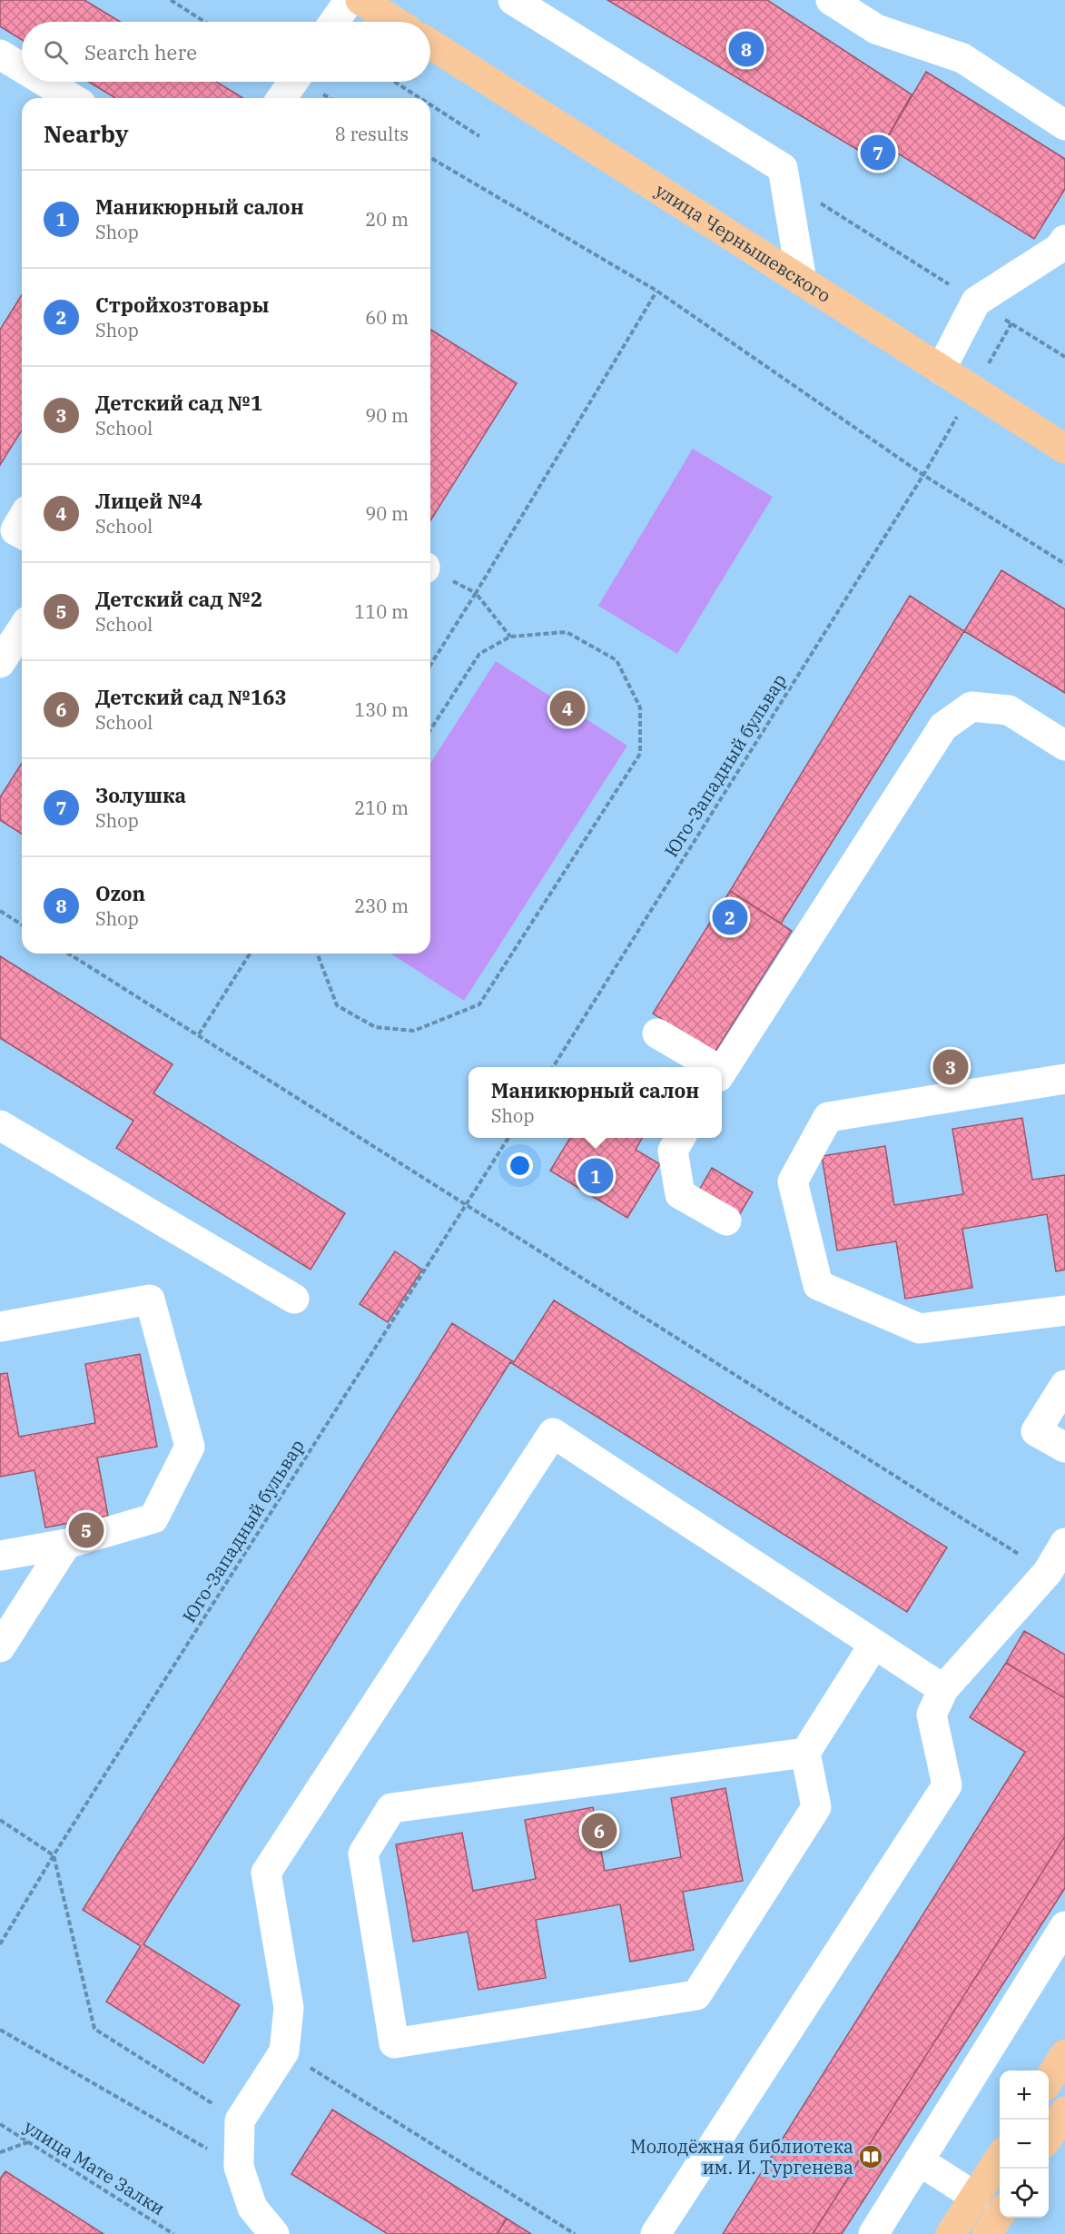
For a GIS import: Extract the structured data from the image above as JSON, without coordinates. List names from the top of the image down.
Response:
{
  "streets": {
    "main road": ["улица Чернышевского"],
    "path": ["Юго-Западный бульвар", "улица Мате Залки"]
  },
  "places": {
    "library": ["Молодёжная библиотека им. И. Тургенева"]
  },
  "page": {
    "search": "Search here",
    "pins": [
      "8",
      "7",
      "4",
      "2",
      "3",
      "1",
      "5",
      "6"
    ],
    "heading": ["Nearby", "8 results"],
    "list": [
      {
        "mark": "1",
        "name": "Маникюрный салон",
        "note": "Shop",
        "value": "20 m"
      },
      {
        "mark": "2",
        "name": "Стройхозтовары",
        "note": "Shop",
        "value": "60 m"
      },
      {
        "mark": "3",
        "name": "Детский сад №1",
        "note": "School",
        "value": "90 m"
      },
      {
        "mark": "4",
        "name": "Лицей №4",
        "note": "School",
        "value": "90 m"
      },
      {
        "mark": "5",
        "name": "Детский сад №2",
        "note": "School",
        "value": "110 m"
      },
      {
        "mark": "6",
        "name": "Детский сад №163",
        "note": "School",
        "value": "130 m"
      },
      {
        "mark": "7",
        "name": "Золушка",
        "note": "Shop",
        "value": "210 m"
      },
      {
        "mark": "8",
        "name": "Ozon",
        "note": "Shop",
        "value": "230 m"
      }
    ],
    "popup": ["Маникюрный салон", "Shop"],
    "map_buttons": ["+", "−"]
  }
}
